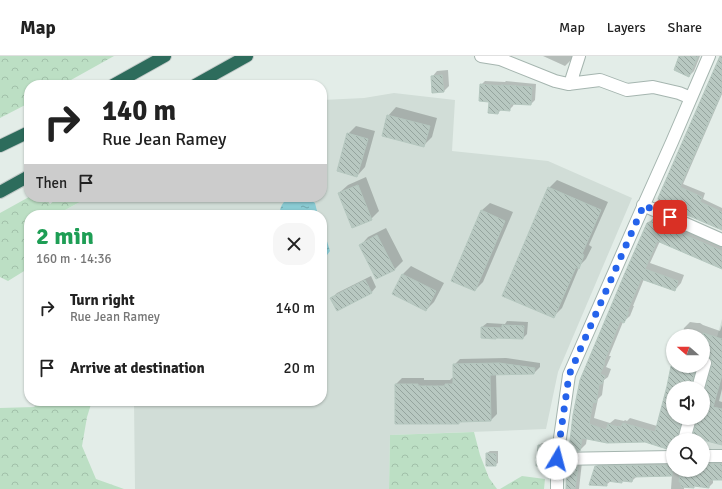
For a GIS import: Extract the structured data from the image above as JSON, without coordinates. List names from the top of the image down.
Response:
{
  "north": "left",
  "page": {
    "header": "Map",
    "nav": ["Map", "Layers", "Share"],
    "turn": ["140 m", "Rue Jean Ramey"],
    "then": "Then",
    "heading": ["2 min", "160 m · 14:36"],
    "list": [
      {
        "name": "Turn right",
        "note": "Rue Jean Ramey",
        "value": "140 m"
      },
      {
        "name": "Arrive at destination",
        "value": "20 m"
      }
    ]
  }
}
